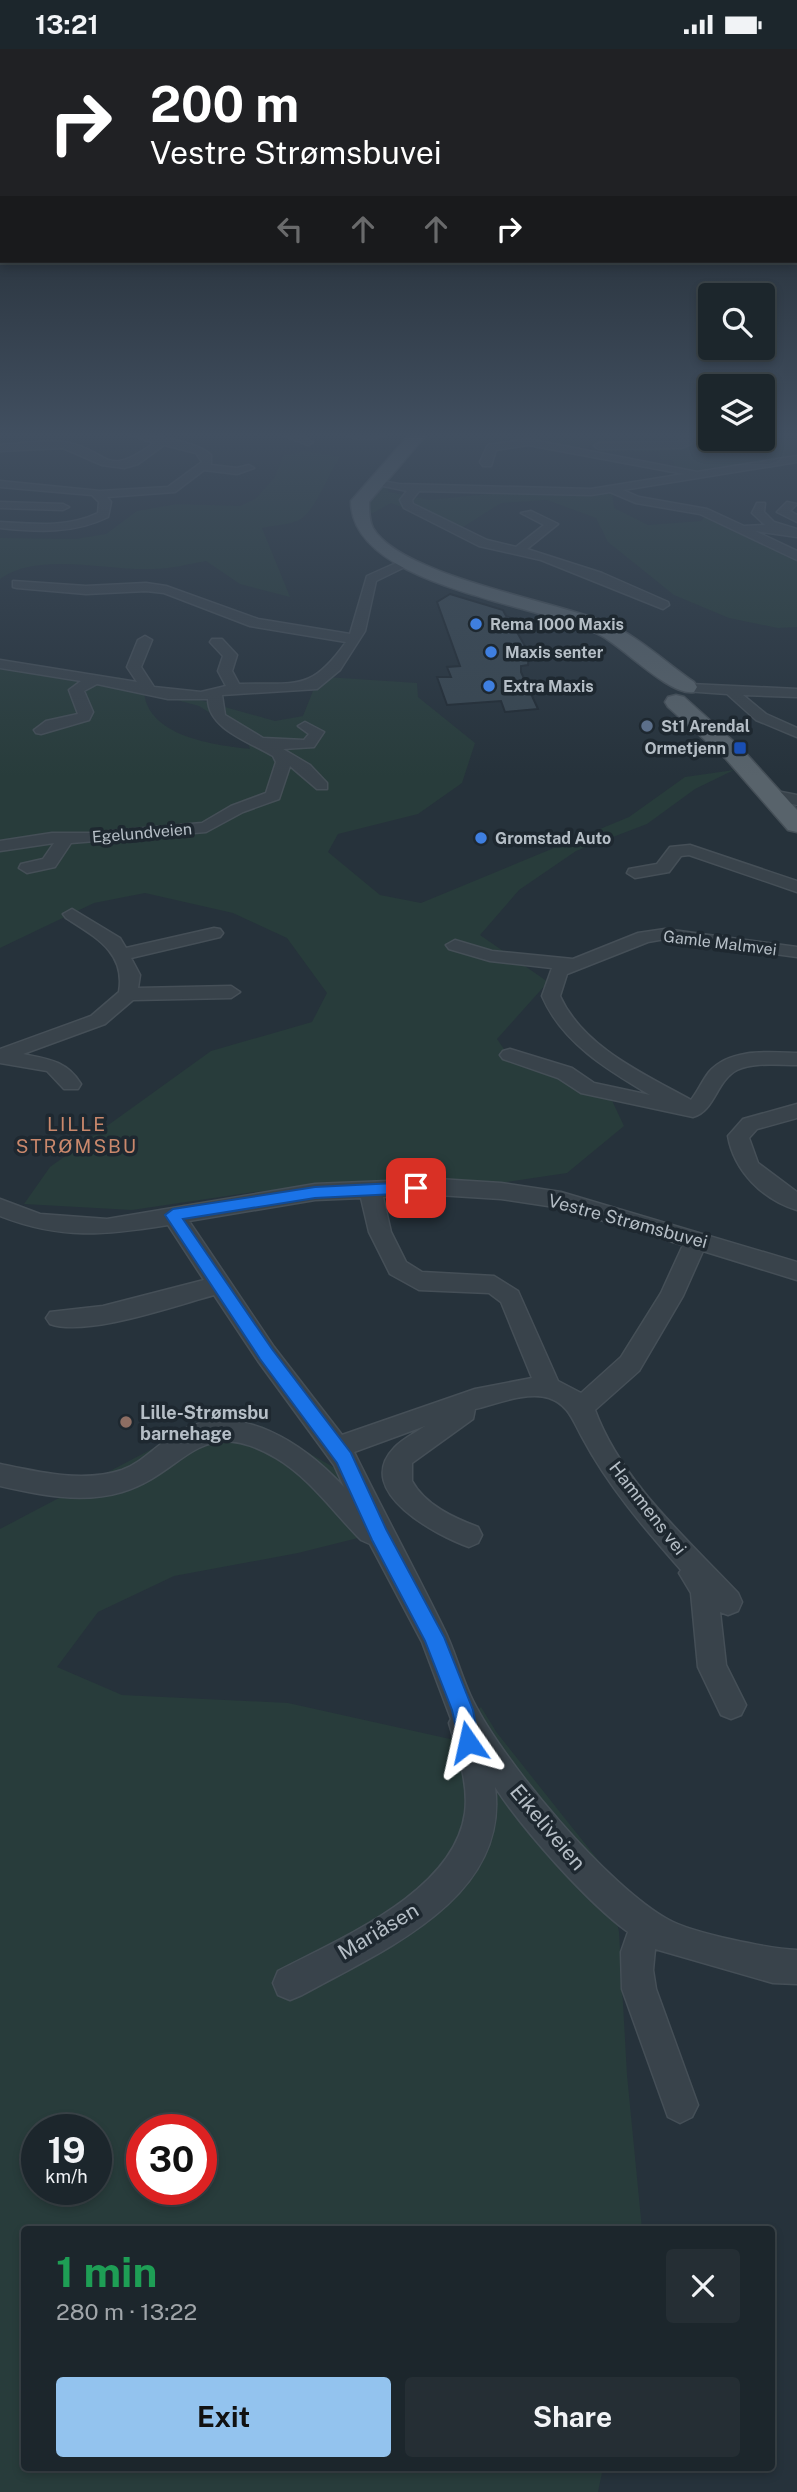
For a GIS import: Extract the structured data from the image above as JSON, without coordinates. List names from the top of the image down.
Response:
{
  "streets": {
    "street": [
      "Egelundveien",
      "Gamle Malmvei",
      "Vestre Strømsbuvei",
      "Hammens vei",
      "Eikeliveien",
      "Mariåsen"
    ]
  },
  "crossings": [
    ["Vestre Strømsbuvei", "Eikeliveien"],
    ["Eikeliveien", "Mariåsen"]
  ],
  "districts": ["LILLE STRØMSBU"],
  "places": {
    "other": [
      "Rema 1000 Maxis",
      "Maxis senter",
      "Extra Maxis",
      "St1 Arendal",
      "Gromstad Auto",
      "Lille-Strømsbu barnehage"
    ],
    "transit": ["Ormetjenn"]
  },
  "page": {
    "status": "13:21",
    "turn": ["200 m", "Vestre Strømsbuvei"],
    "speed": "19 km/h",
    "limit": "30",
    "heading": ["1 min", "280 m · 13:22"],
    "buttons": ["Exit", "Share"]
  }
}
